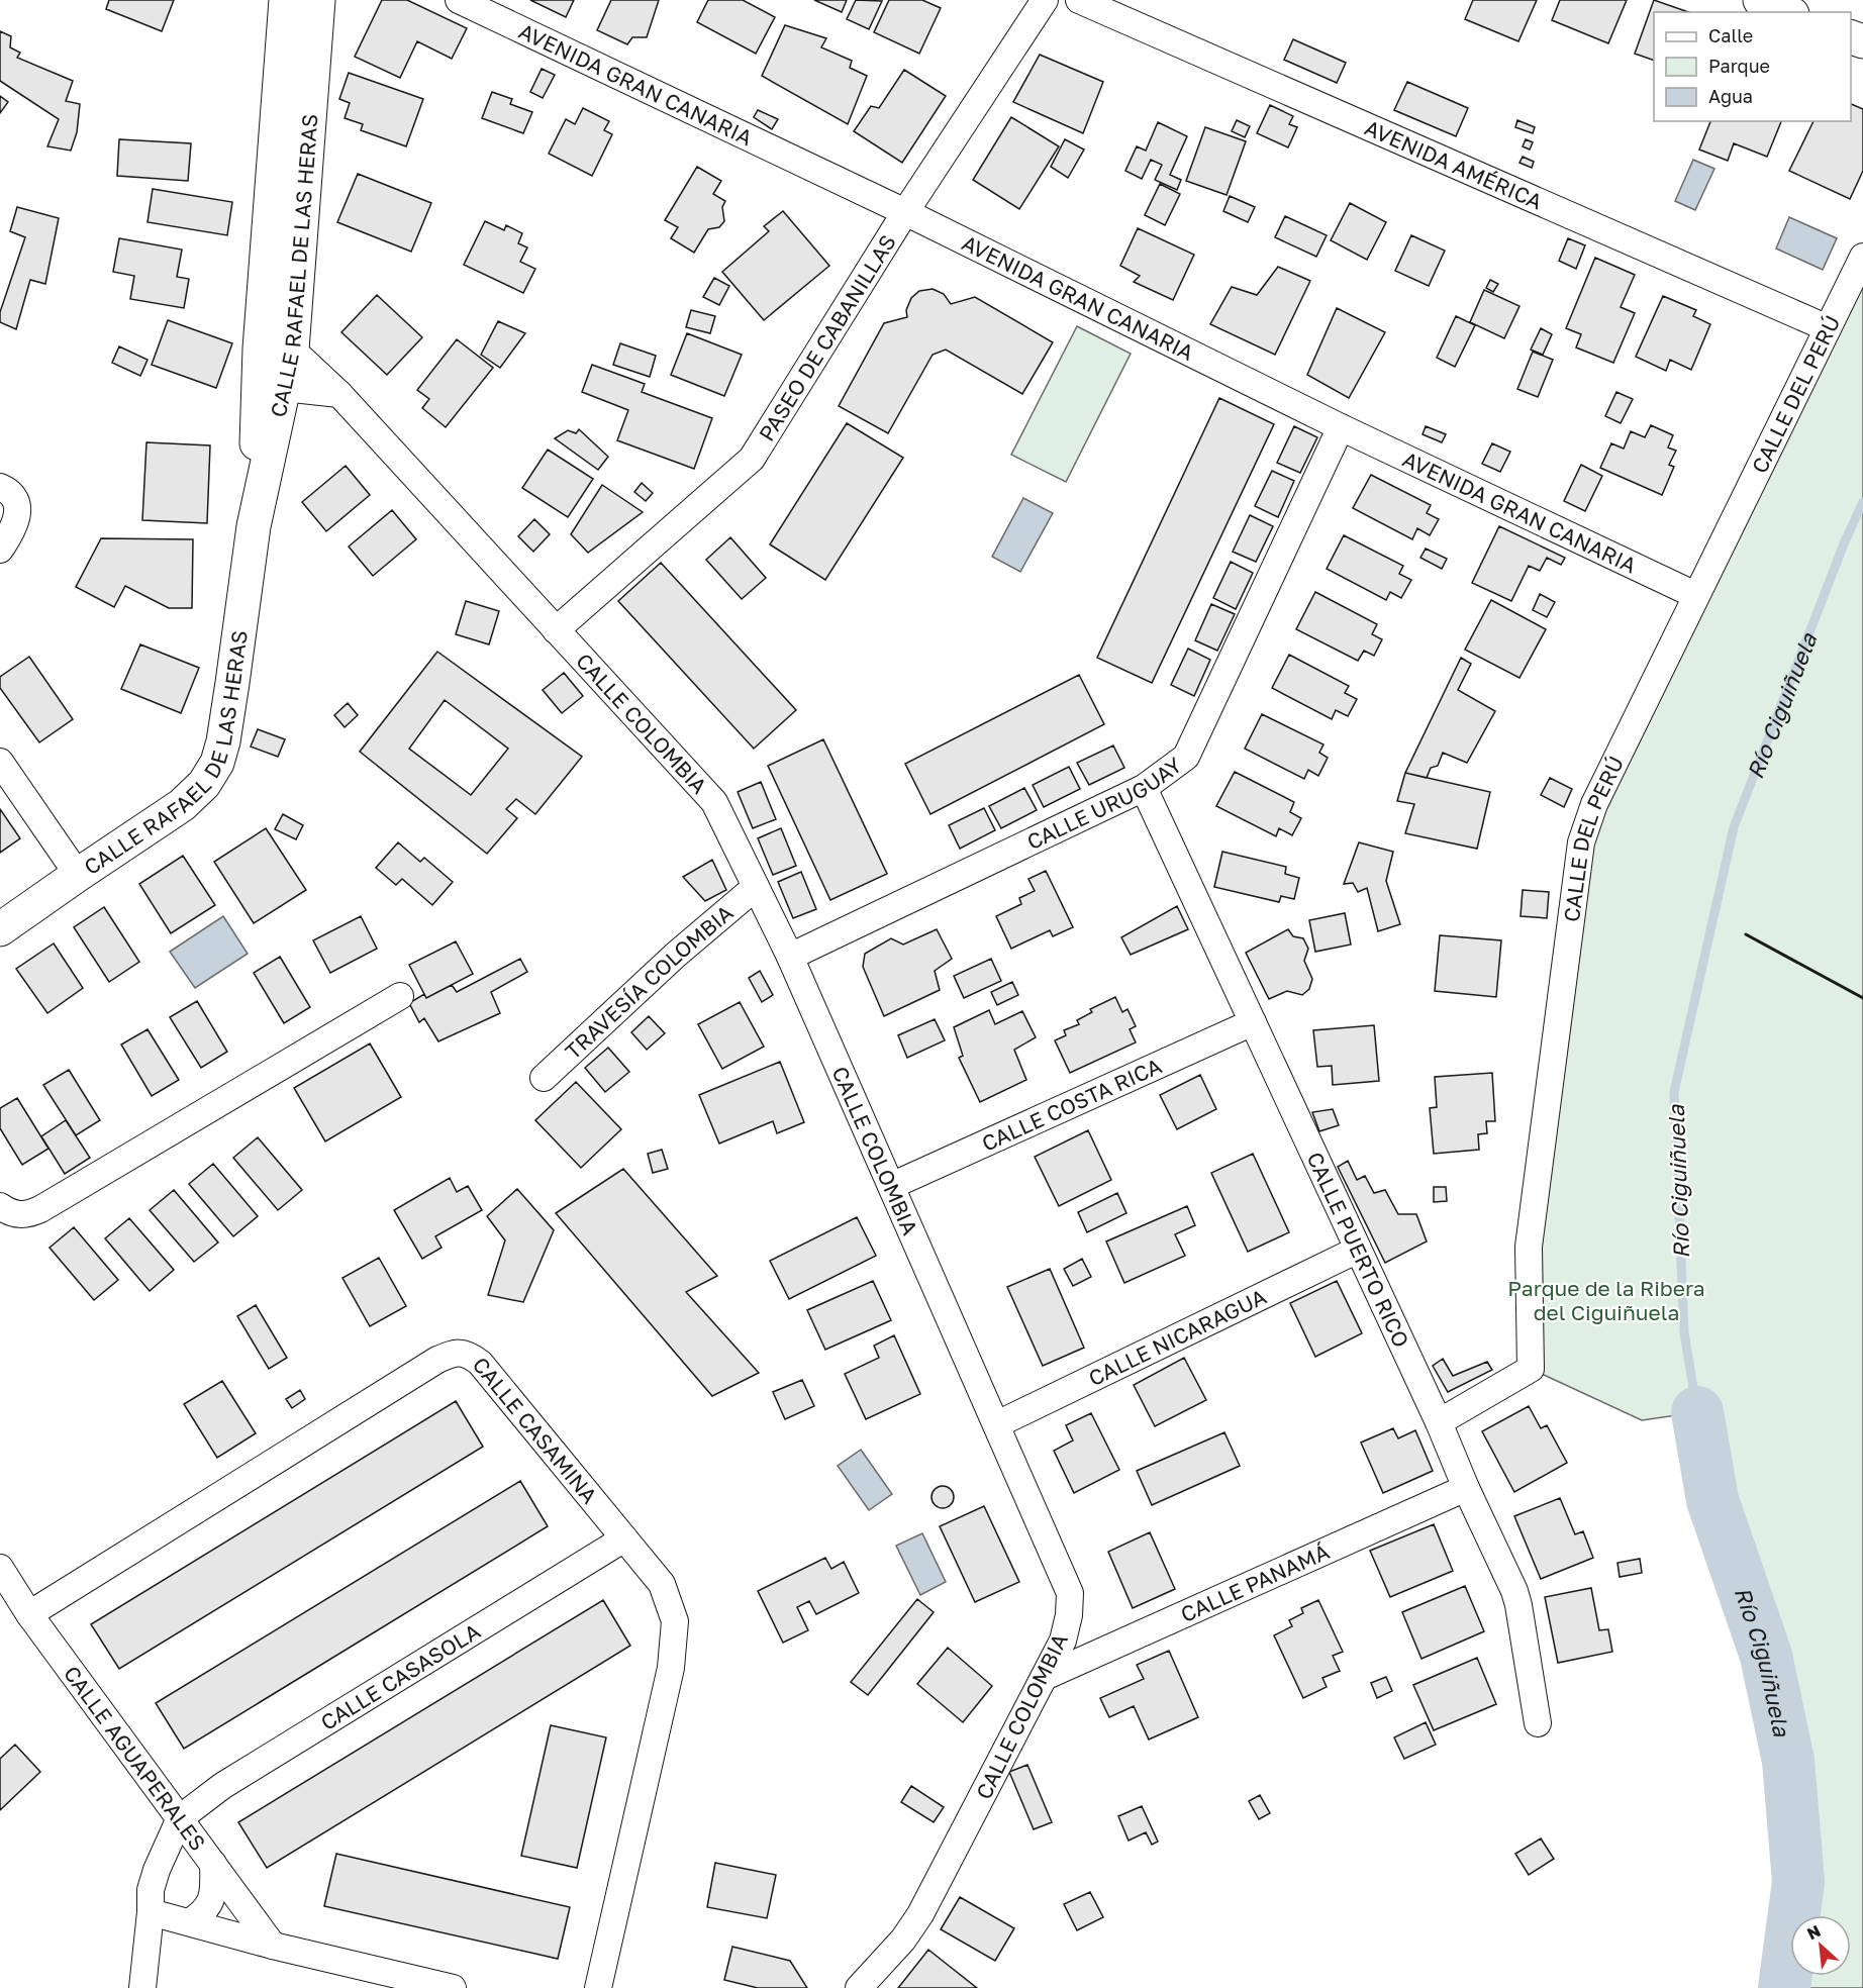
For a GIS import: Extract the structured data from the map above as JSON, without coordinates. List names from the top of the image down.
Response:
{
  "streets": {
    "street": [
      "AVENIDA GRAN CANARIA",
      "AVENIDA AMÉRICA",
      "CALLE RAFAEL DE LAS HERAS",
      "PASEO DE CABANILLAS",
      "CALLE DEL PERÚ",
      "CALLE COLOMBIA",
      "CALLE URUGUAY",
      "TRAVESÍA COLOMBIA",
      "CALLE COSTA RICA",
      "CALLE PUERTO RICO",
      "CALLE NICARAGUA",
      "CALLE CASAMINA",
      "CALLE PANAMÁ",
      "CALLE CASASOLA",
      "CALLE AGUAPERALES"
    ]
  },
  "crossings": [
    ["AVENIDA GRAN CANARIA", "PASEO DE CABANILLAS"],
    ["AVENIDA GRAN CANARIA", "CALLE DEL PERÚ"],
    ["AVENIDA GRAN CANARIA", "CALLE URUGUAY"],
    ["AVENIDA AMÉRICA", "CALLE DEL PERÚ"],
    ["CALLE RAFAEL DE LAS HERAS", "CALLE COLOMBIA"],
    ["PASEO DE CABANILLAS", "CALLE COLOMBIA"],
    ["CALLE DEL PERÚ", "CALLE PUERTO RICO"],
    ["CALLE COLOMBIA", "CALLE URUGUAY"],
    ["CALLE COLOMBIA", "TRAVESÍA COLOMBIA"],
    ["CALLE COLOMBIA", "CALLE COSTA RICA"],
    ["CALLE COLOMBIA", "CALLE NICARAGUA"],
    ["CALLE COLOMBIA", "CALLE PANAMÁ"],
    ["CALLE URUGUAY", "CALLE PUERTO RICO"],
    ["CALLE COSTA RICA", "CALLE PUERTO RICO"],
    ["CALLE PUERTO RICO", "CALLE NICARAGUA"],
    ["CALLE PUERTO RICO", "CALLE PANAMÁ"],
    ["CALLE CASAMINA", "CALLE CASASOLA"],
    ["CALLE CASAMINA", "CALLE AGUAPERALES"],
    ["CALLE CASASOLA", "CALLE AGUAPERALES"]
  ],
  "water": ["Río Ciguiñuela"],
  "parks": ["Parque de la Ribera del Ciguiñuela"],
  "legend": ["Calle", "Parque", "Agua"],
  "north": "top left"
}
